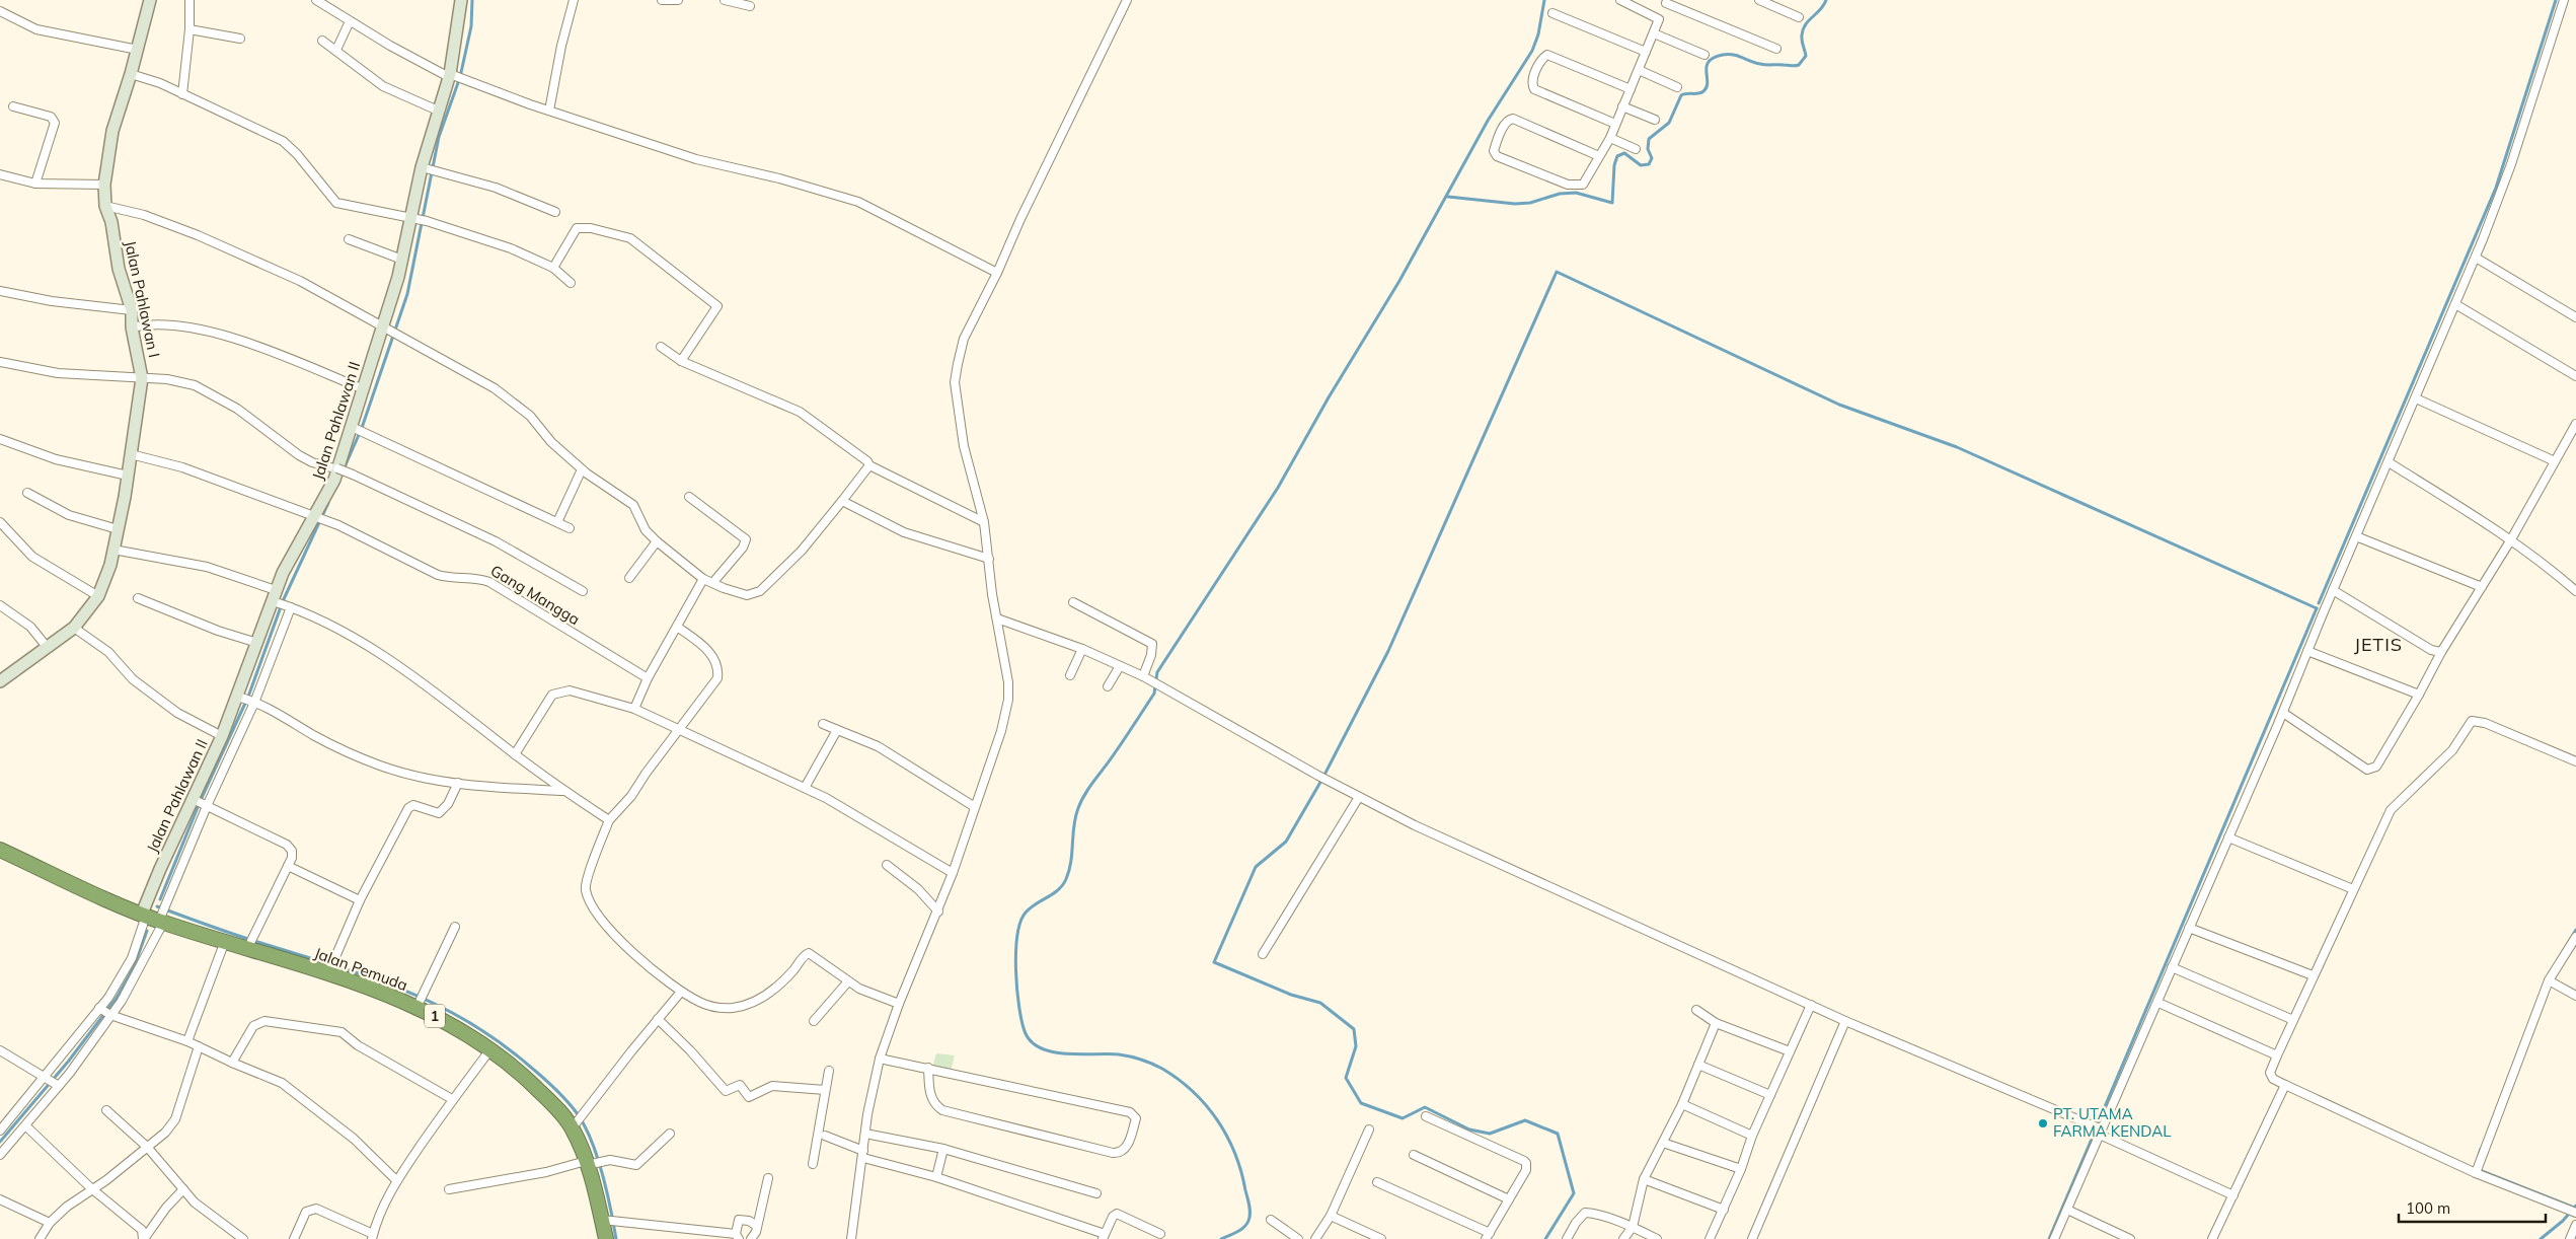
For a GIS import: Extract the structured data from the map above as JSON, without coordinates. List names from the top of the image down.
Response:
{
  "streets": {
    "highway": ["Jalan Pemuda", "1"],
    "street": ["Jalan Pahlawan I", "Jalan Pahlawan II", "Gang Mangga"]
  },
  "crossings": [
    ["Jalan Pahlawan I", "Gang Mangga"],
    ["Jalan Pahlawan II", "Gang Mangga"],
    ["Jalan Pahlawan II", "Jalan Pemuda"]
  ],
  "districts": ["JETIS"],
  "places": ["PT. UTAMA FARMA KENDAL"],
  "scale_bar": "100 m"
}
